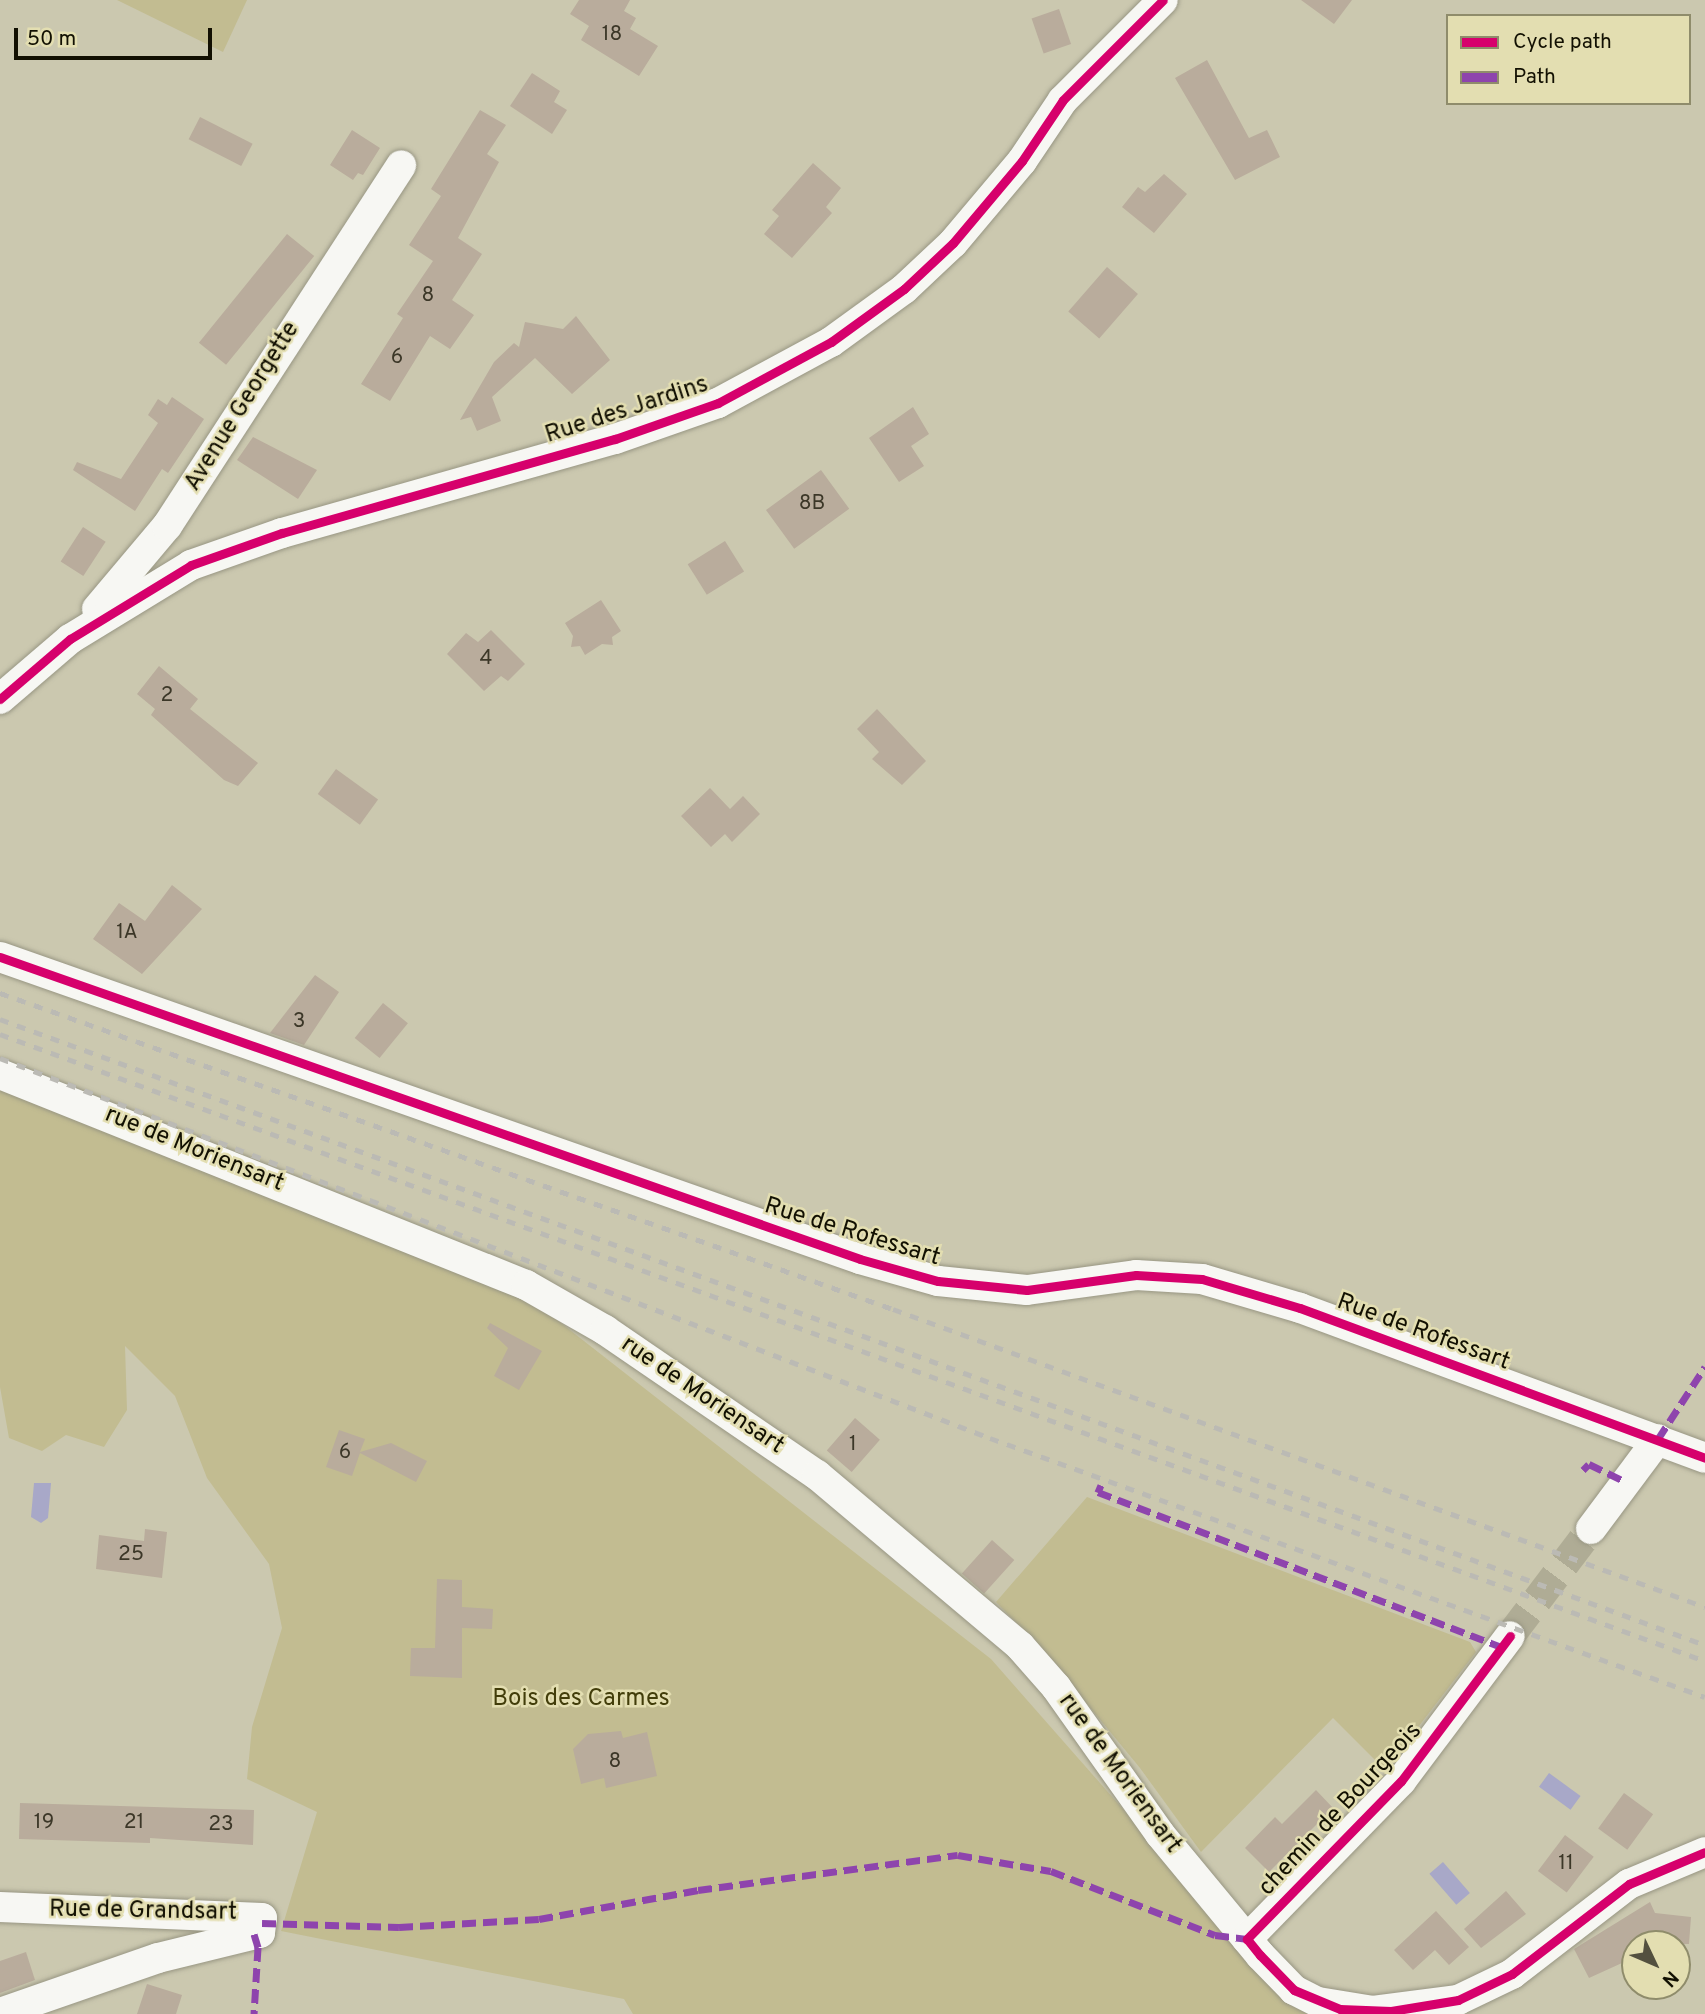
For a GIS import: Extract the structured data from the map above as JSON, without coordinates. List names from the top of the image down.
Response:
{
  "streets": {
    "street": [
      "Avenue Georgette",
      "Rue des Jardins",
      "rue de Moriensart",
      "Rue de Rofessart",
      "chemin de Bourgeois",
      "Rue de Grandsart"
    ]
  },
  "crossings": [
    ["Avenue Georgette", "Rue des Jardins"],
    ["rue de Moriensart", "chemin de Bourgeois"]
  ],
  "parks": ["Bois des Carmes"],
  "house_numbers": [
    "18",
    "8",
    "6",
    "8B",
    "4",
    "2",
    "1A",
    "3",
    "1",
    "6",
    "25",
    "8",
    "19",
    "21",
    "23",
    "11"
  ],
  "legend": ["Cycle path", "Path"],
  "scale_bar": "50 m",
  "north": "bottom right"
}
